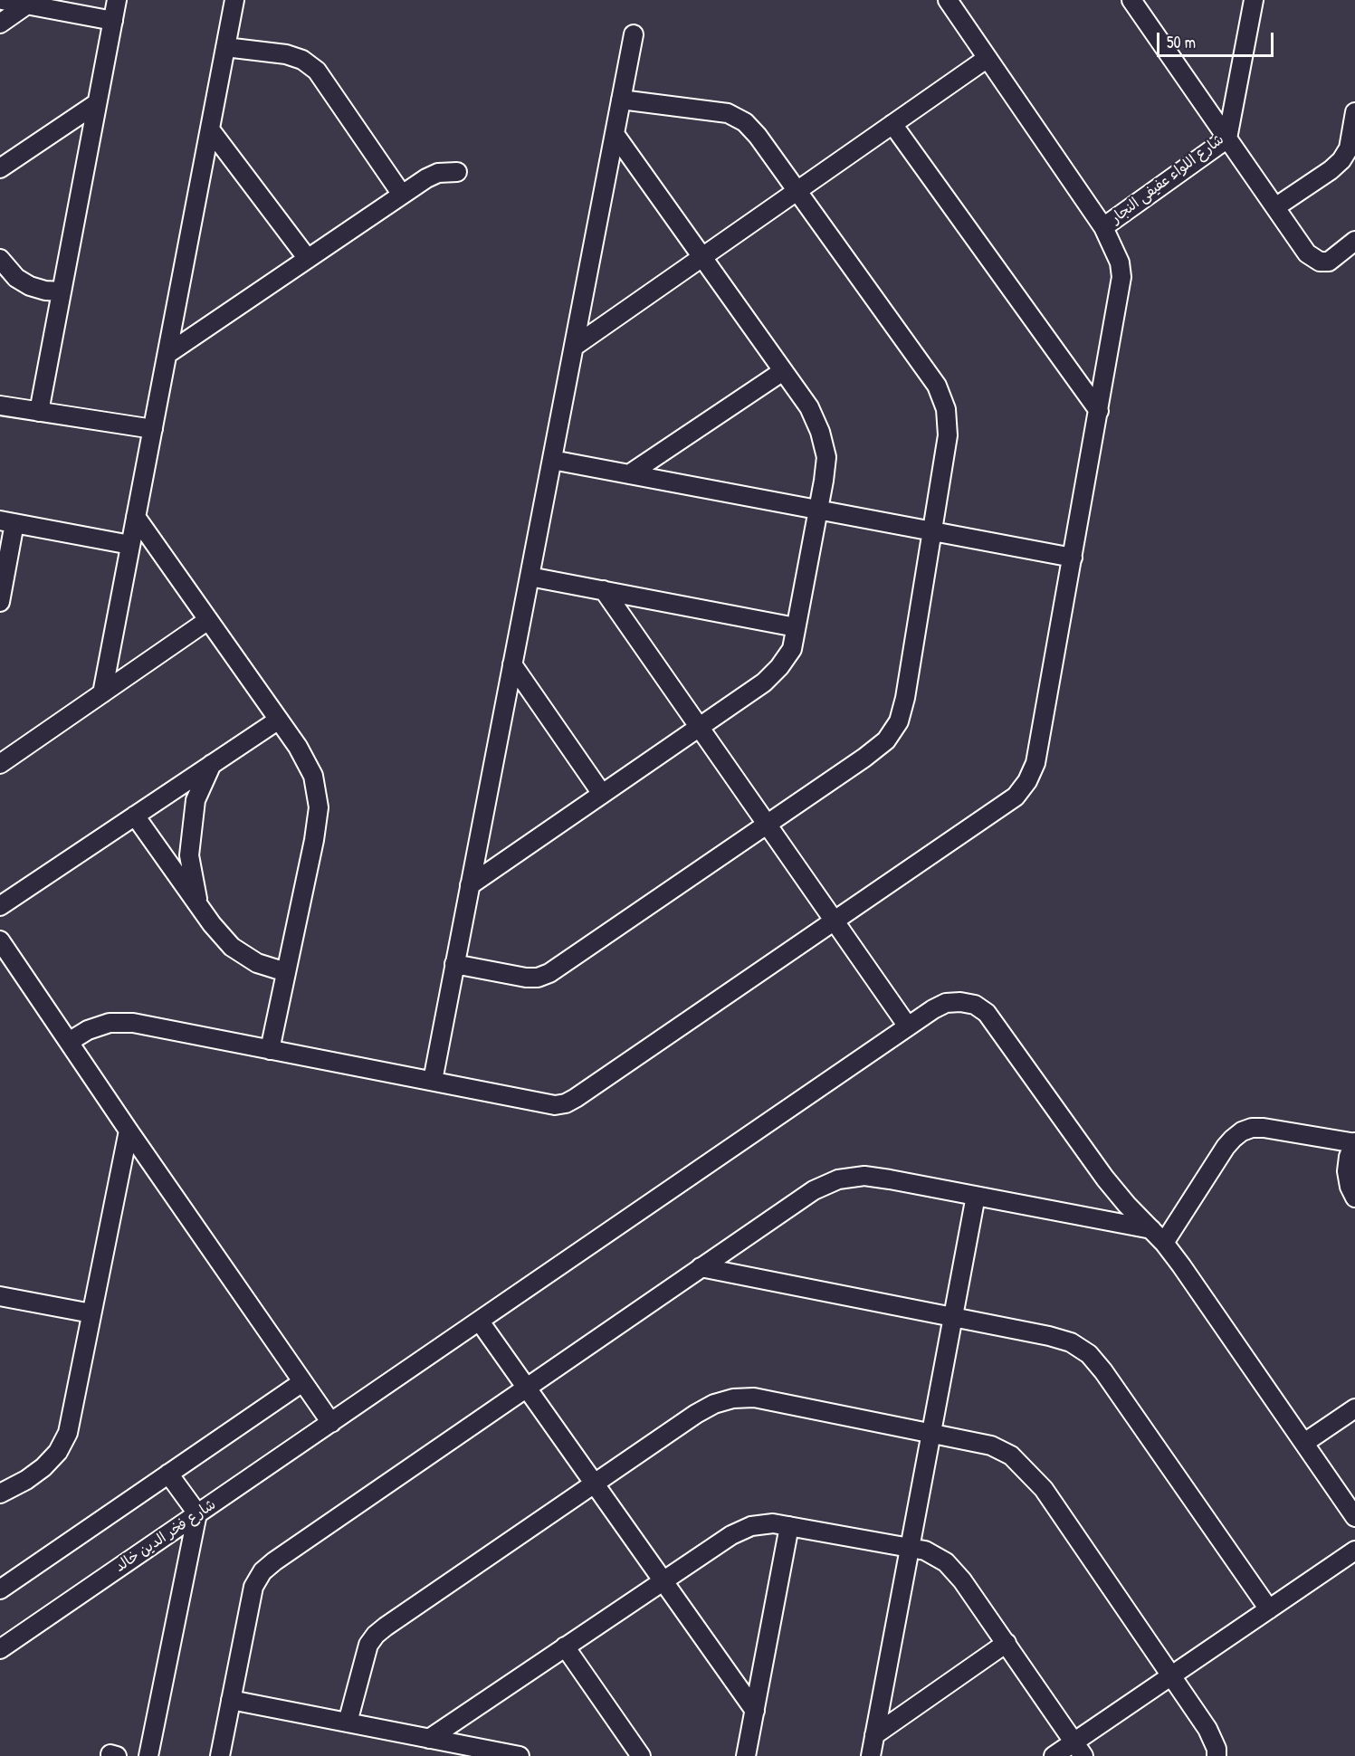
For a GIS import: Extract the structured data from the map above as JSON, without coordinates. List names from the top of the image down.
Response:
{
  "streets": {
    "street": ["شارع اللواء عفيفى النجار", "شارع فخر الدين خالد"]
  },
  "scale_bar": "50 m"
}
